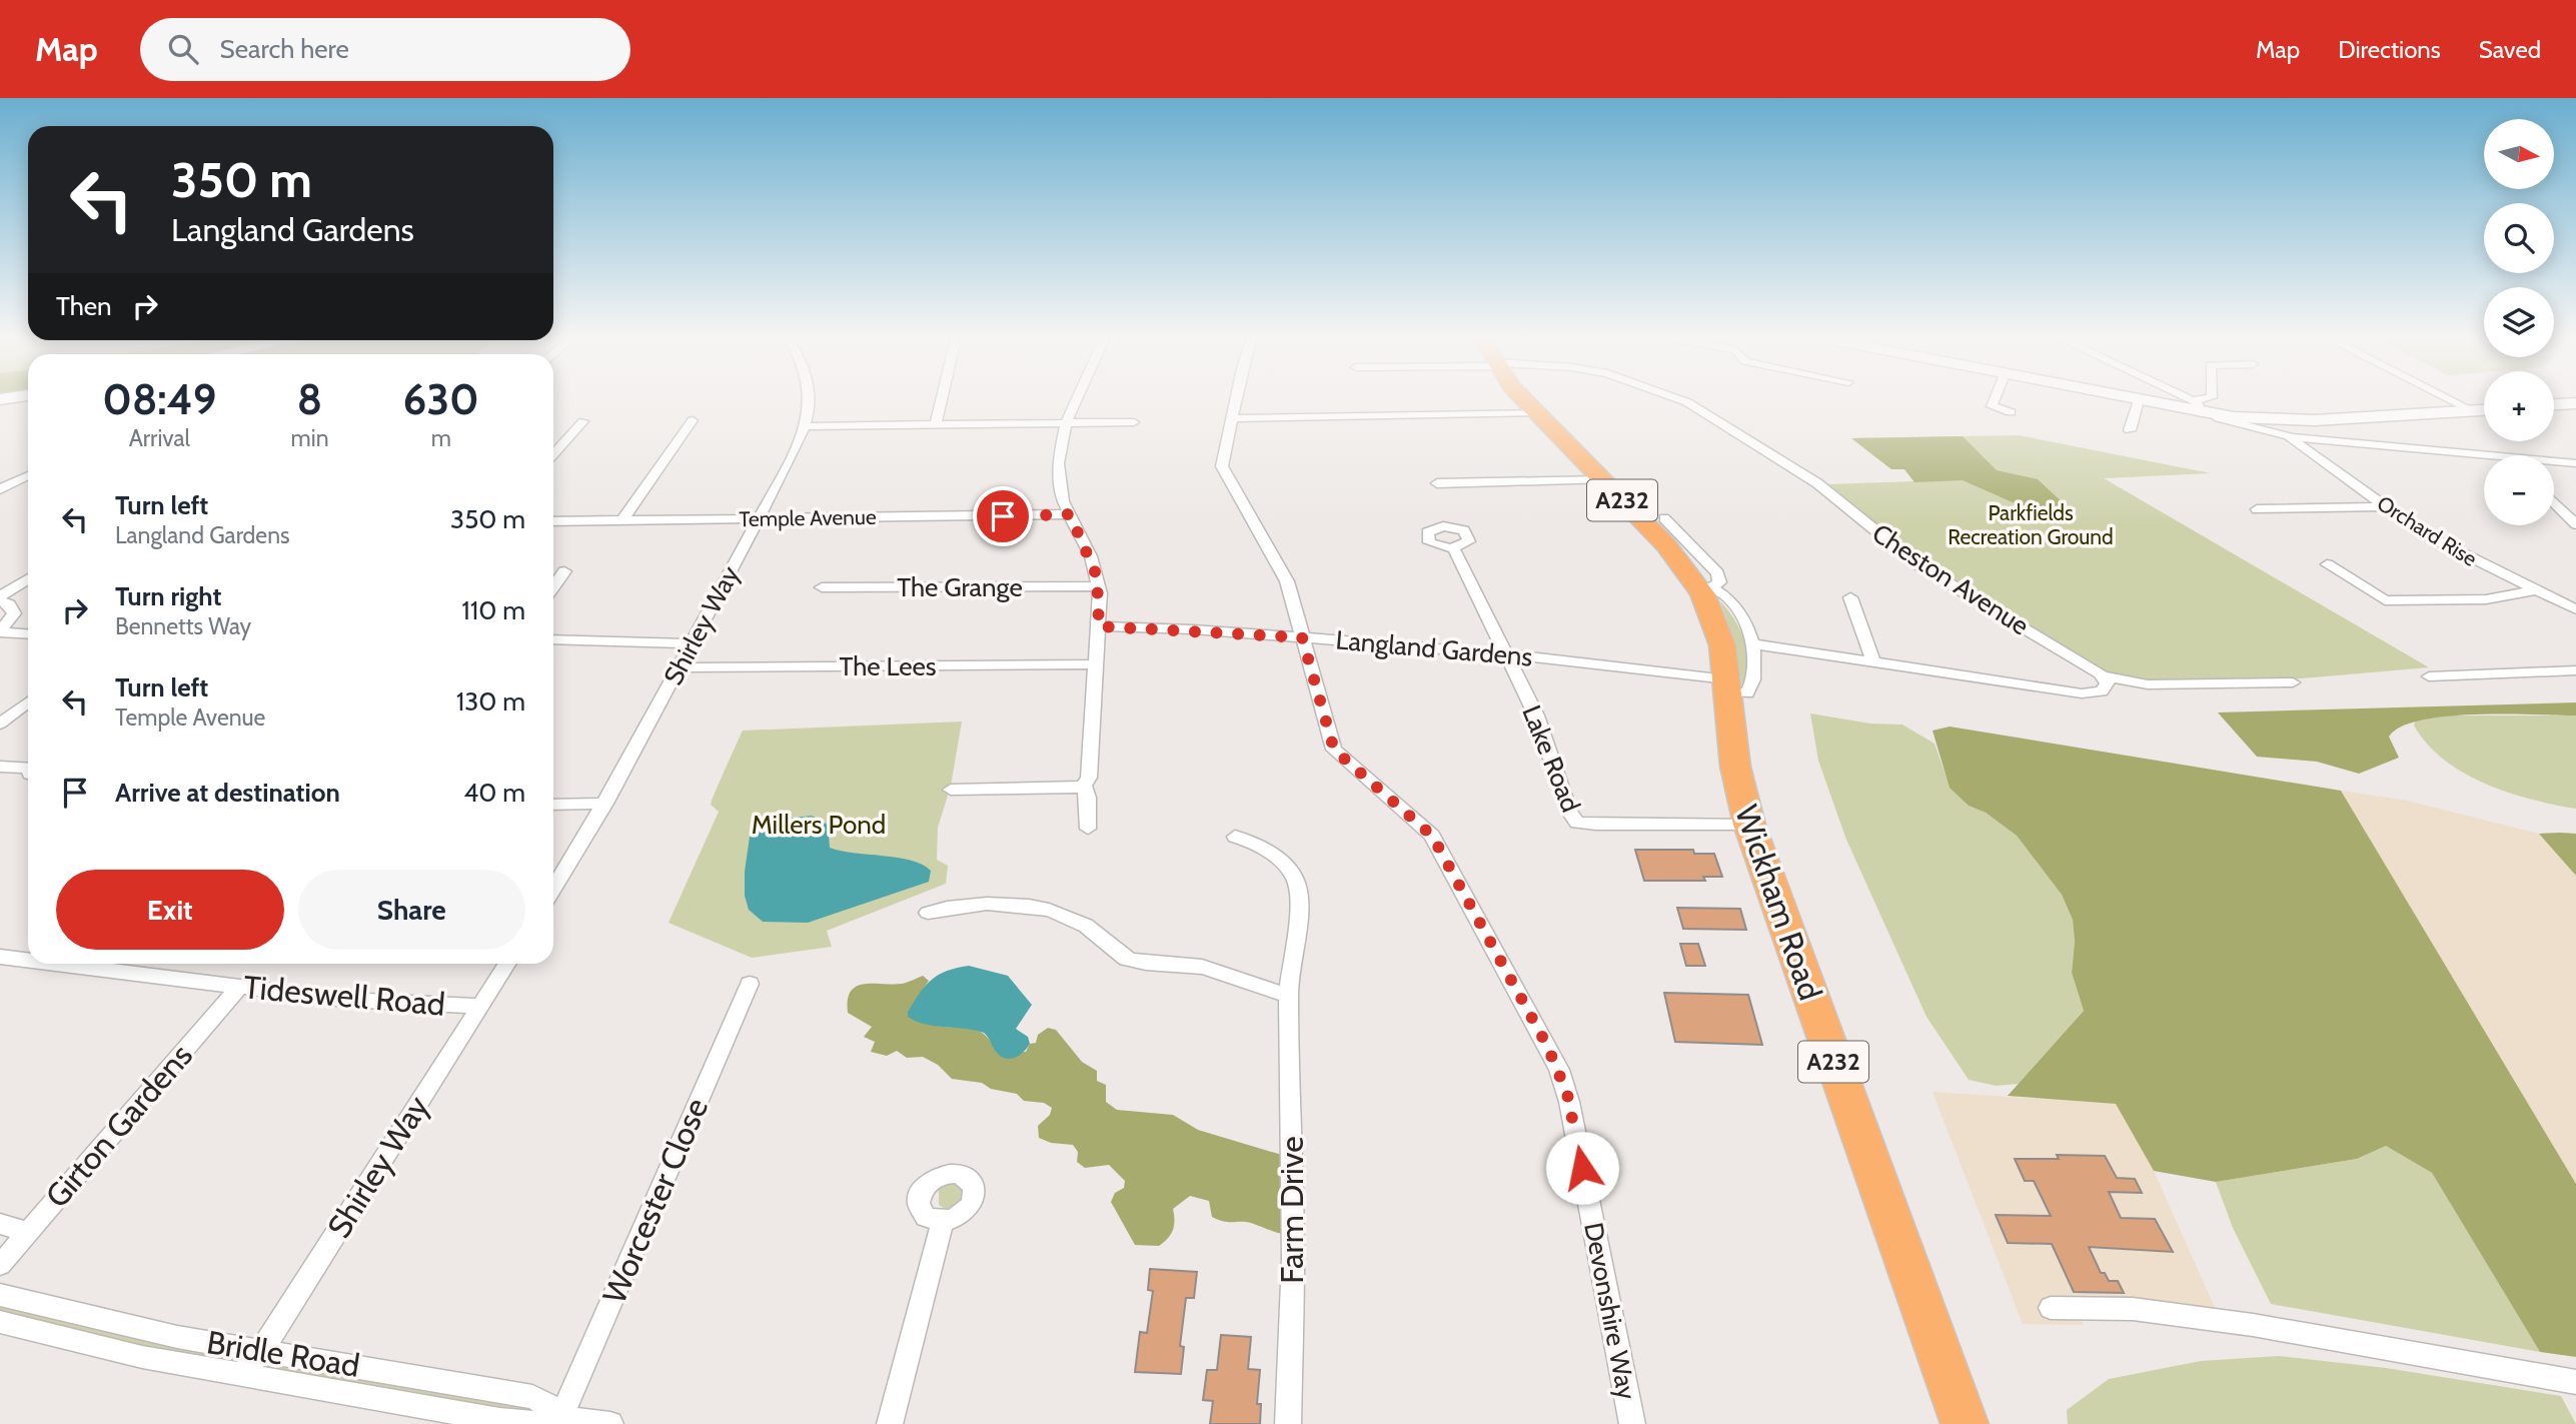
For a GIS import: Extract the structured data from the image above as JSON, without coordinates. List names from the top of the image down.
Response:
{
  "streets": {
    "highway": ["A232", "Wickham Road"],
    "street": [
      "Temple Avenue",
      "Orchard Rise",
      "Cheston Avenue",
      "The Grange",
      "Shirley Way",
      "Langland Gardens",
      "The Lees",
      "Lake Road",
      "Tideswell Road",
      "Girton Gardens",
      "Worcester Close",
      "Farm Drive",
      "Devonshire Way",
      "Bridle Road"
    ]
  },
  "crossings": [
    ["Temple Avenue", "Shirley Way"],
    ["Shirley Way", "The Lees"],
    ["Shirley Way", "Tideswell Road"],
    ["Shirley Way", "Bridle Road"],
    ["Langland Gardens", "Lake Road"],
    ["Langland Gardens", "Wickham Road"],
    ["Langland Gardens", "Devonshire Way"],
    ["Lake Road", "Wickham Road"],
    ["Tideswell Road", "Girton Gardens"],
    ["Worcester Close", "Bridle Road"]
  ],
  "parks": ["Parkfields Recreation Ground", "Millers Pond"],
  "north": "right",
  "page": {
    "header": "Map",
    "search": "Search here",
    "nav": ["Map", "Directions", "Saved"],
    "map_buttons": ["+", "−"],
    "turn": ["350 m", "Langland Gardens"],
    "then": "Then",
    "eta": [
      "08:49",
      "Arrival",
      "8",
      "min",
      "630",
      "m"
    ],
    "list": [
      {
        "name": "Turn left",
        "note": "Langland Gardens",
        "value": "350 m"
      },
      {
        "name": "Turn right",
        "note": "Bennetts Way",
        "value": "110 m"
      },
      {
        "name": "Turn left",
        "note": "Temple Avenue",
        "value": "130 m"
      },
      {
        "name": "Arrive at destination",
        "value": "40 m"
      }
    ],
    "buttons": ["Exit", "Share"]
  }
}
